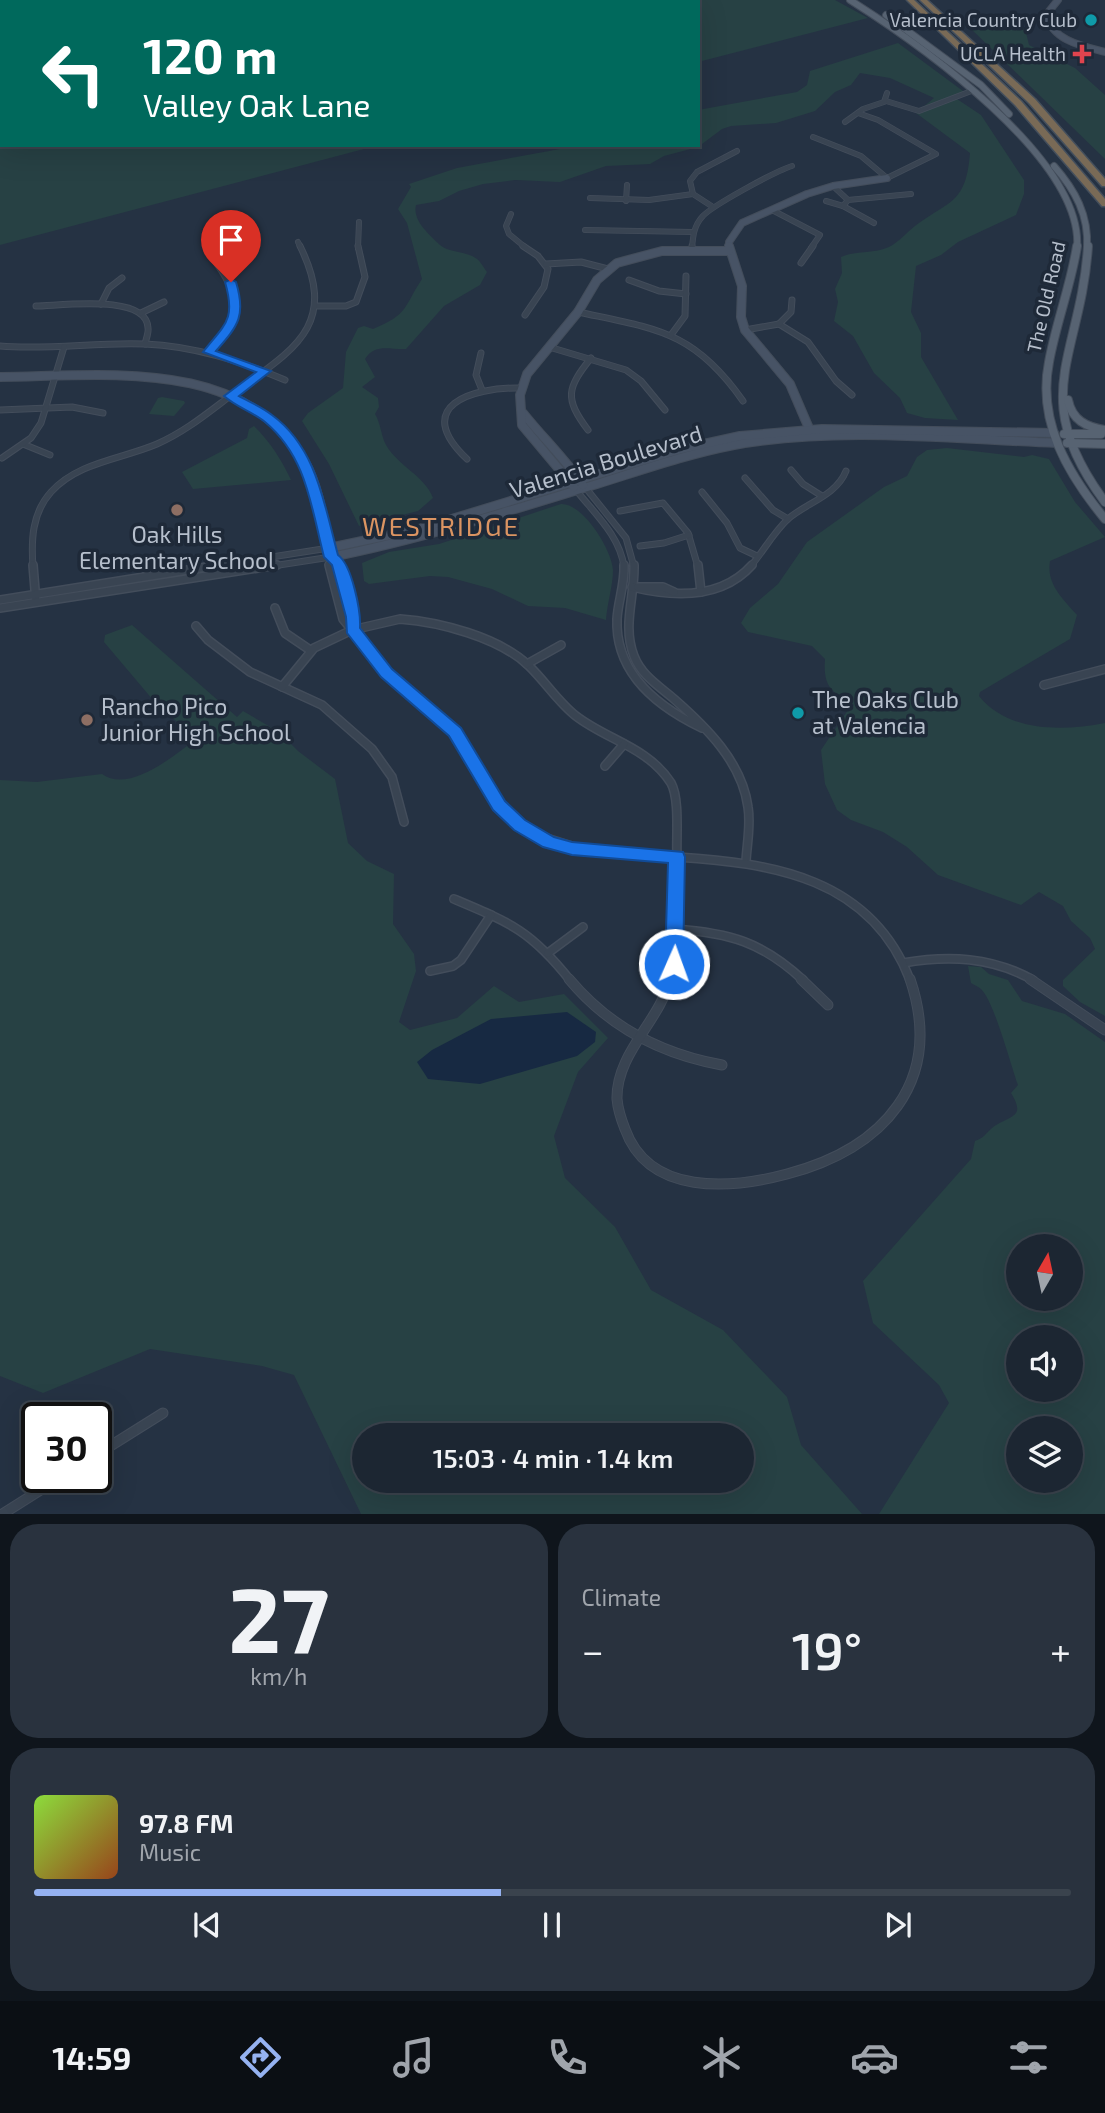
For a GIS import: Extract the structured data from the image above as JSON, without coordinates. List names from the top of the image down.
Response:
{
  "streets": {
    "main road": ["The Old Road", "Valencia Boulevard"]
  },
  "crossings": [
    ["The Old Road", "Valencia Boulevard"]
  ],
  "districts": ["WESTRIDGE"],
  "places": {
    "other": [
      "Valencia Country Club",
      "Oak Hills Elementary School",
      "The Oaks Club at Valencia",
      "Rancho Pico Junior High School"
    ],
    "health": ["UCLA Health"]
  },
  "north": "top",
  "page": {
    "turn": ["120 m", "Valley Oak Lane"],
    "limit": "30",
    "trip": "15:03 · 4 min · 1.4 km",
    "tile": [
      ["27", "km/h"],
      "Climate"
    ],
    "heat": ["−", "19°", "+"],
    "song": ["97.8 FM", "Music"],
    "tabs": "14:59"
  }
}
